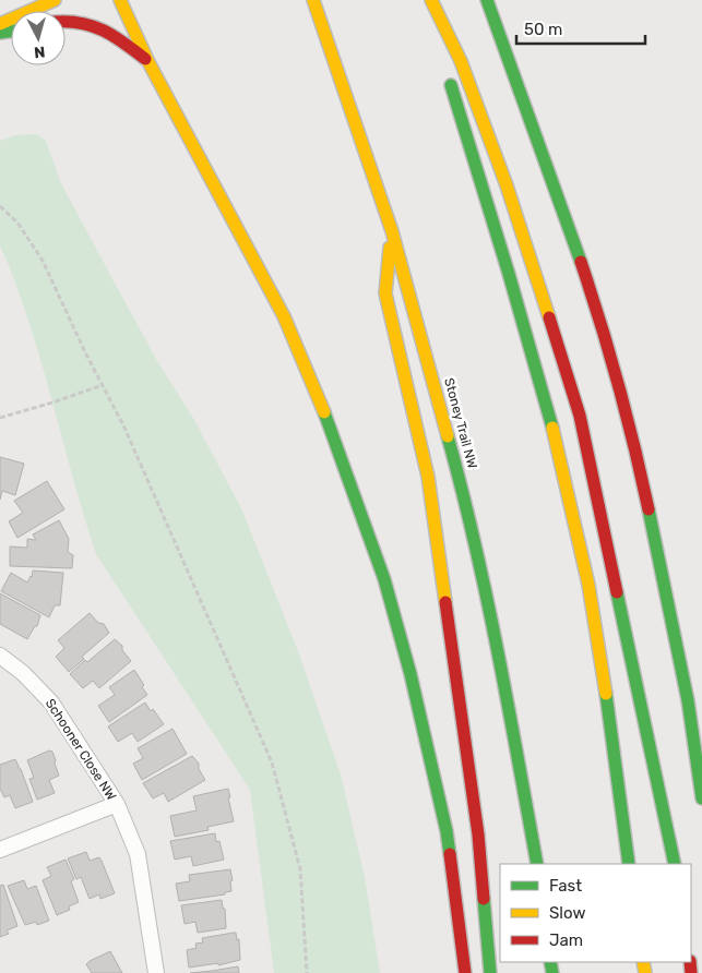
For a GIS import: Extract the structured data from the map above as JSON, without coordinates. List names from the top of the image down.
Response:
{
  "streets": {
    "main road": ["Stoney Trail NW"],
    "street": ["Schooner Close NW"]
  },
  "legend": ["Fast", "Slow", "Jam"],
  "scale_bar": "50 m",
  "north": "bottom"
}
